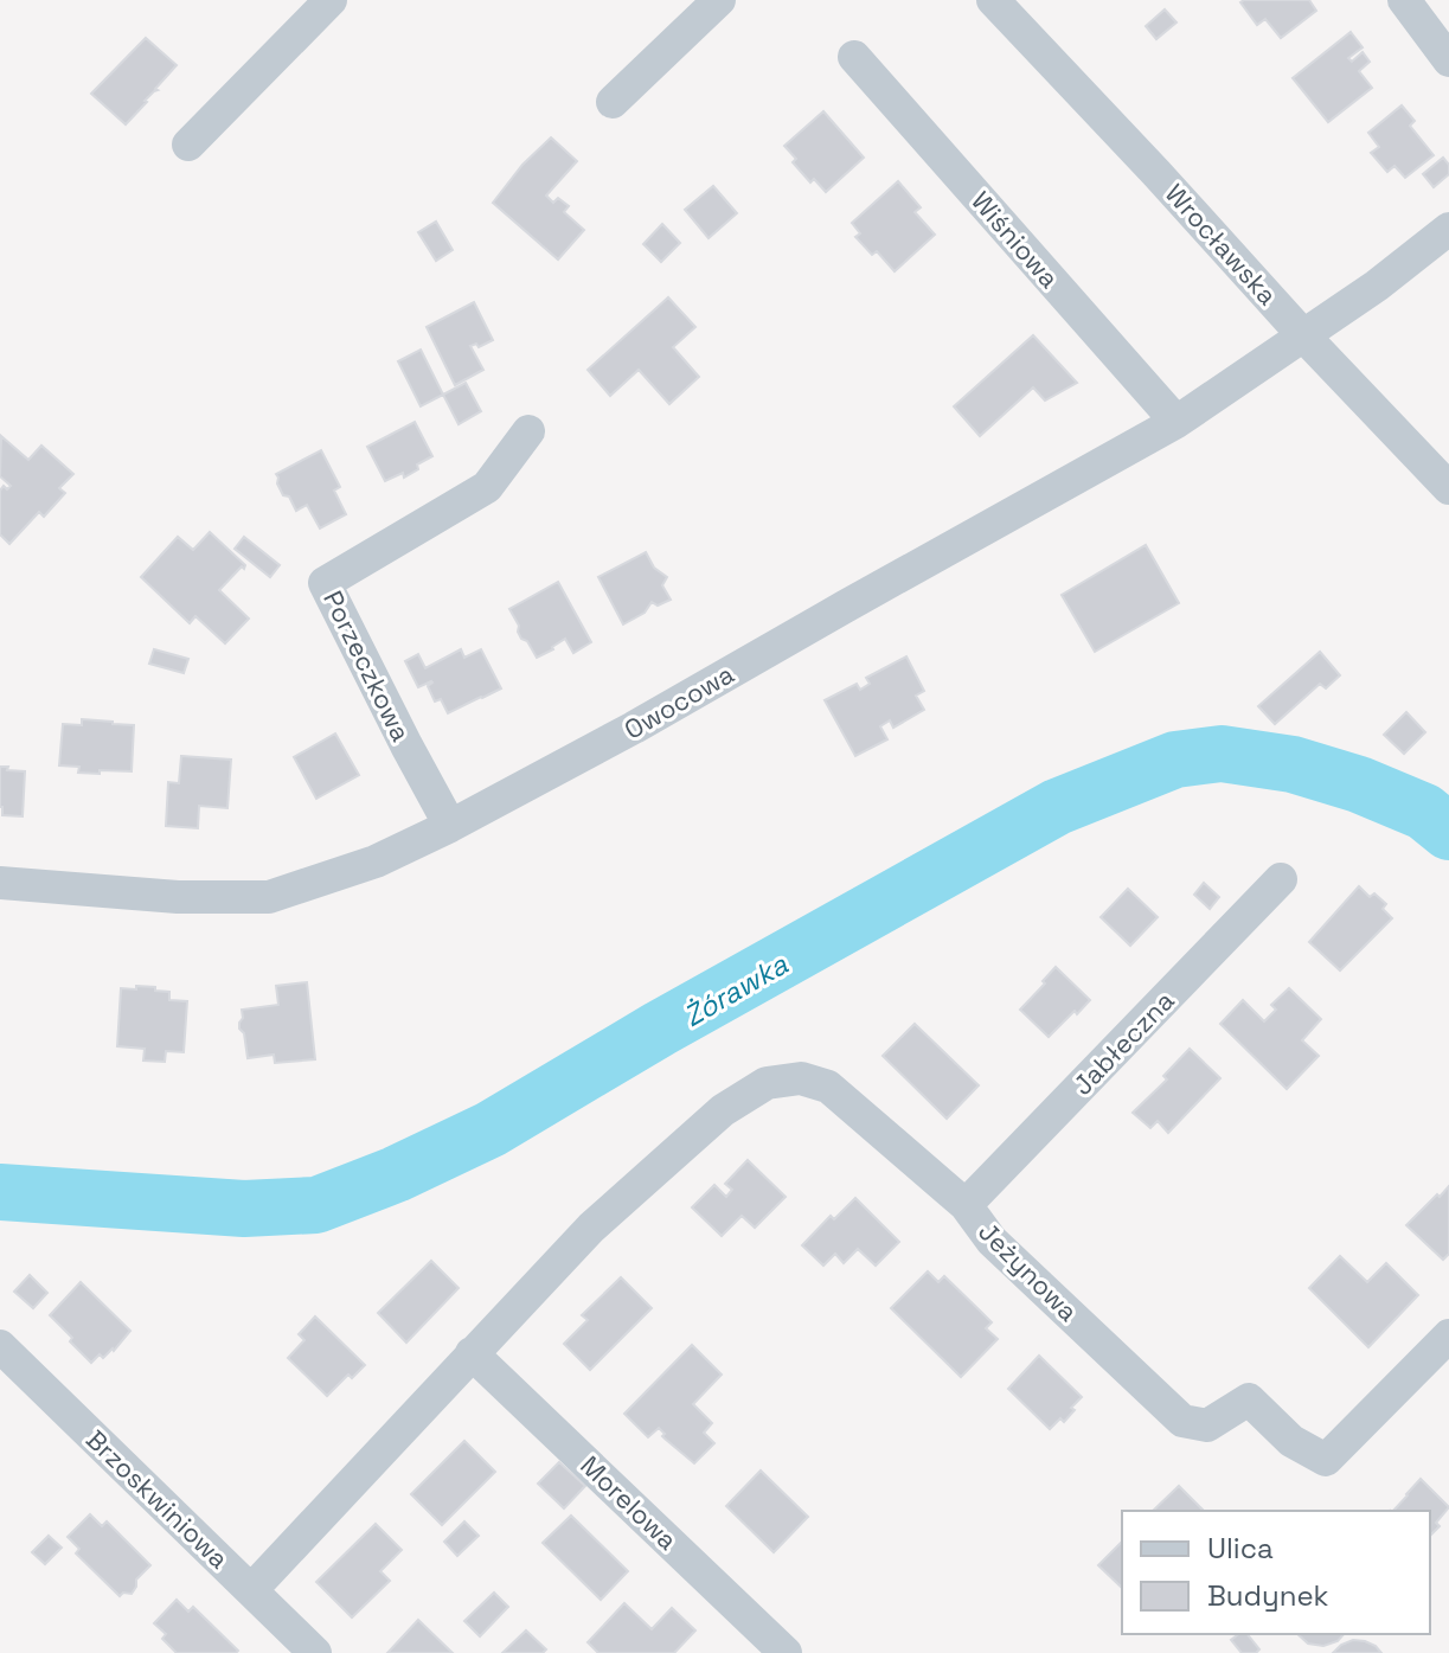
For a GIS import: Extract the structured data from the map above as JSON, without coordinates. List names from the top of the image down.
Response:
{
  "streets": {
    "street": [
      "Wiśniowa",
      "Wrocławska",
      "Porzeczkowa",
      "Owocowa",
      "Jabłeczna",
      "Jeżynowa",
      "Brzoskwiniowa",
      "Morelowa"
    ]
  },
  "crossings": [
    ["Wiśniowa", "Owocowa"],
    ["Wrocławska", "Owocowa"],
    ["Porzeczkowa", "Owocowa"],
    ["Jabłeczna", "Jeżynowa"],
    ["Jeżynowa", "Morelowa"]
  ],
  "water": ["Żórawka"],
  "legend": ["Ulica", "Budynek"]
}
